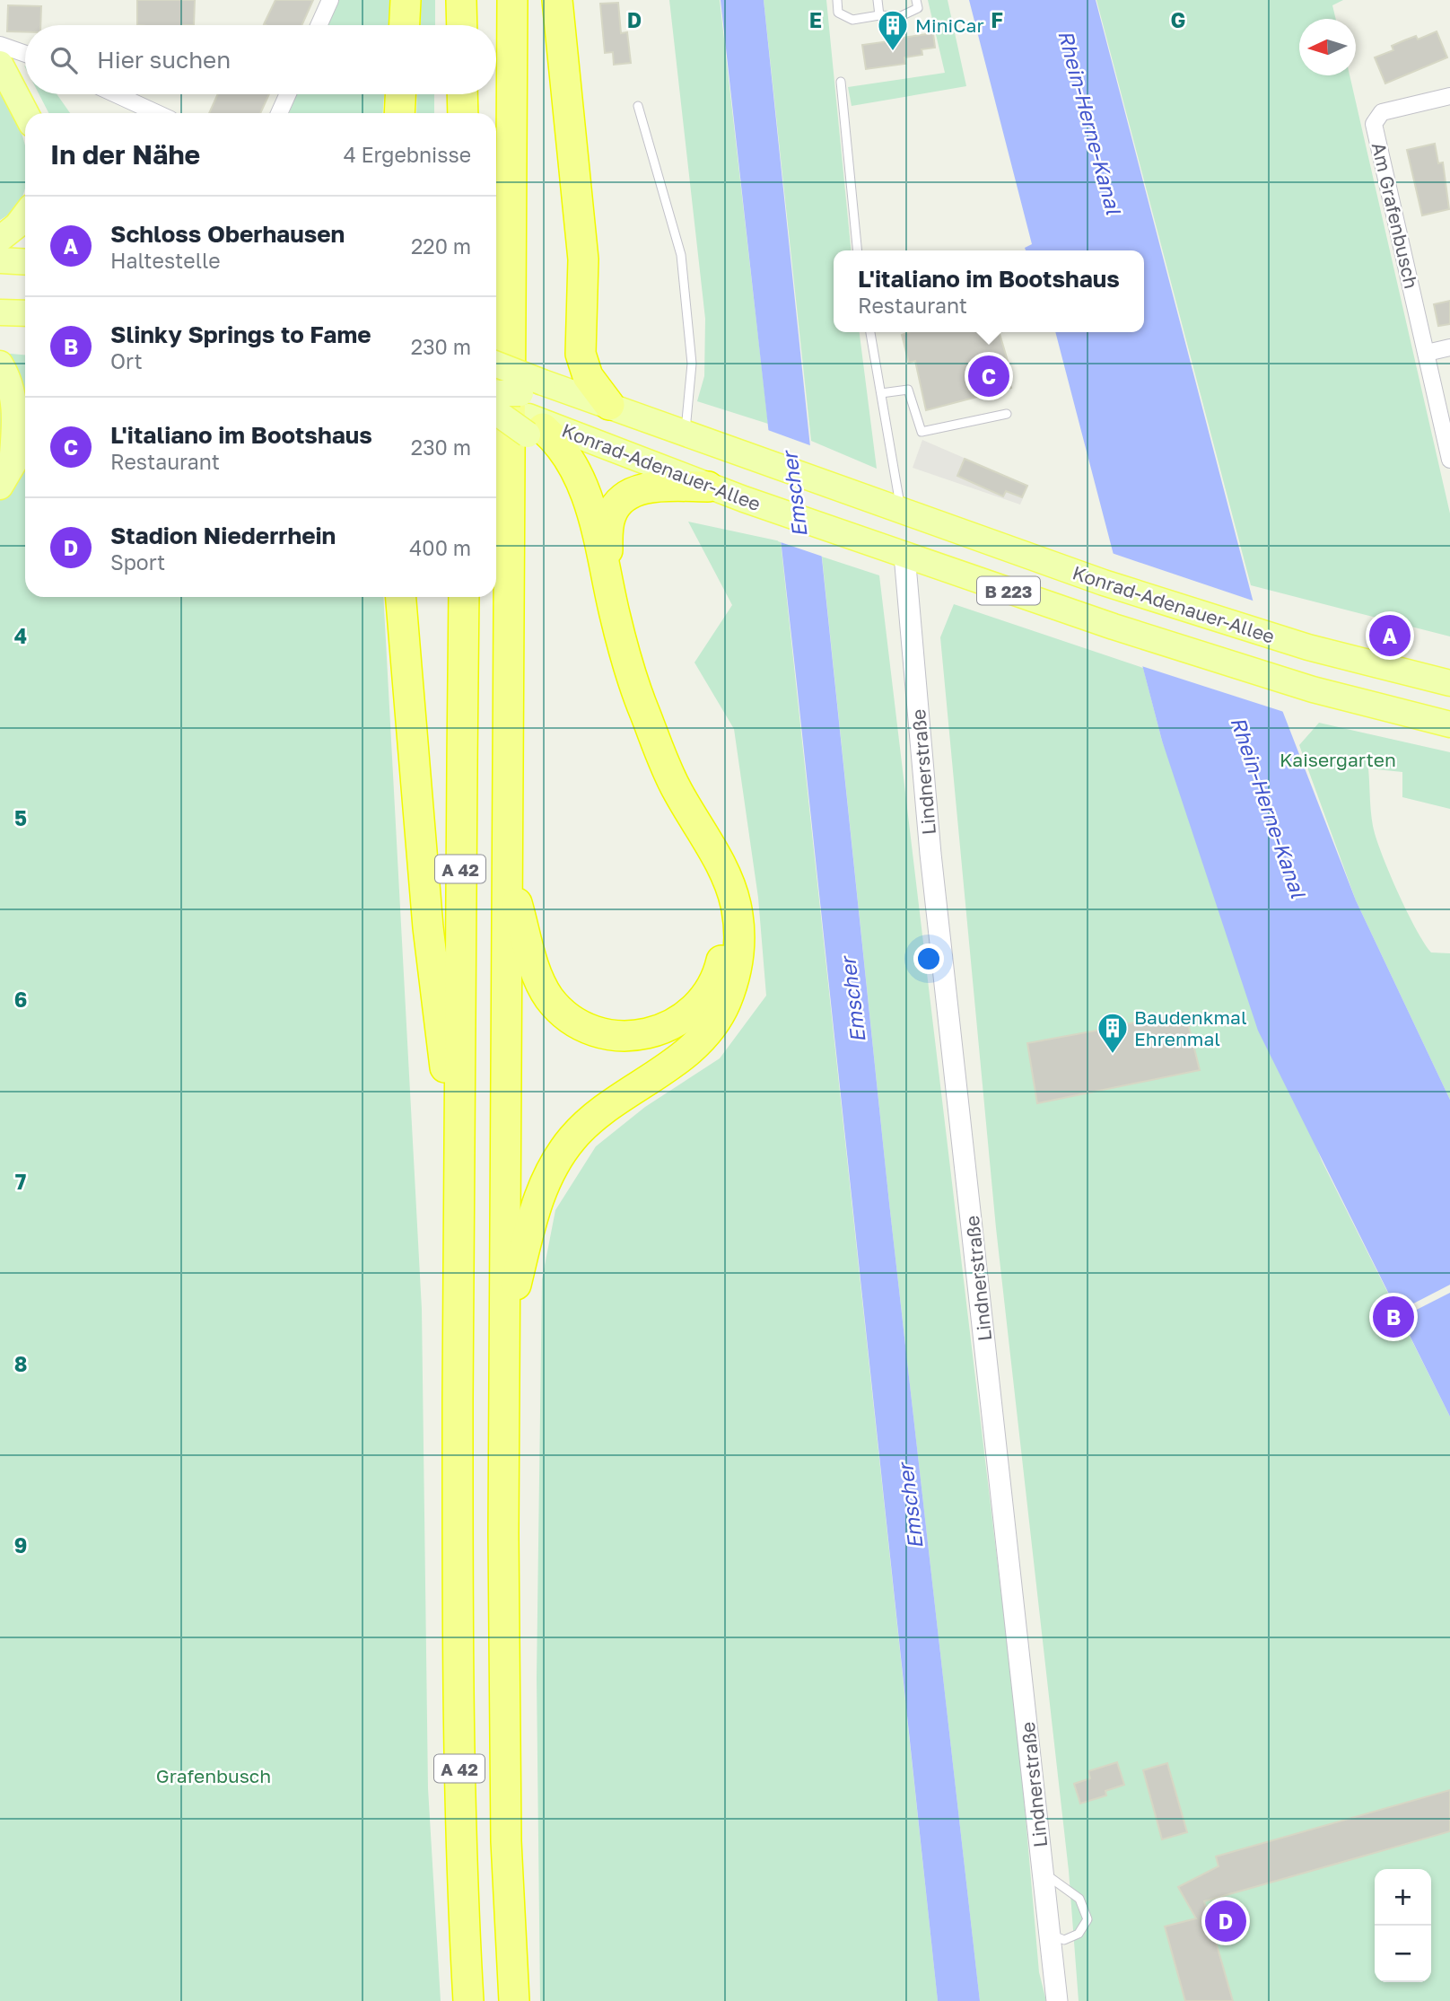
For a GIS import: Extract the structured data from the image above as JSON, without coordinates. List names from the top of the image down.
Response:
{
  "streets": {
    "highway": ["A 42"],
    "main road": ["Konrad-Adenauer-Allee", "B 223"],
    "street": ["Am Grafenbusch", "Lindnerstraße"]
  },
  "crossings": [
    ["Konrad-Adenauer-Allee", "Lindnerstraße"]
  ],
  "water": ["Rhein-Herne-Kanal", "Emscher"],
  "parks": ["Kaisergarten", "Grafenbusch"],
  "places": {
    "building": ["MiniCar", "Baudenkmal Ehrenmal"]
  },
  "north": "left",
  "page": {
    "search": "Hier suchen",
    "heading": ["In der Nähe", "4 Ergebnisse"],
    "list": [
      {
        "mark": "A",
        "name": "Schloss Oberhausen",
        "note": "Haltestelle",
        "value": "220 m"
      },
      {
        "mark": "B",
        "name": "Slinky Springs to Fame",
        "note": "Ort",
        "value": "230 m"
      },
      {
        "mark": "C",
        "name": "L'italiano im Bootshaus",
        "note": "Restaurant",
        "value": "230 m"
      },
      {
        "mark": "D",
        "name": "Stadion Niederrhein",
        "note": "Sport",
        "value": "400 m"
      }
    ],
    "popup": ["L'italiano im Bootshaus", "Restaurant"],
    "pins": [
      "C",
      "A",
      "B",
      "D"
    ],
    "map_buttons": ["+", "−"]
  },
  "grid": {
    "columns": [
      "D",
      "E",
      "F",
      "G"
    ],
    "rows": [
      "4",
      "5",
      "6",
      "7",
      "8",
      "9"
    ]
  }
}
